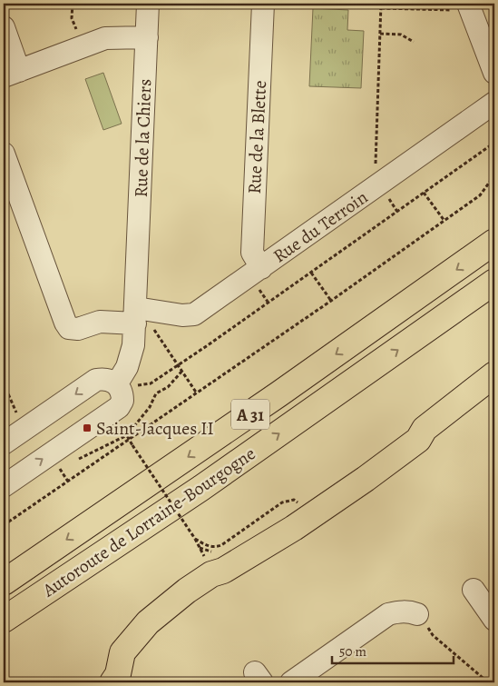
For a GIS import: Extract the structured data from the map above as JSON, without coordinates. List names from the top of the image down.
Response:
{
  "streets": {
    "main road": ["A 31", "Autoroute de Lorraine-Bourgogne"],
    "street": ["Rue de la Blette", "Rue de la Chiers", "Rue du Terroin"]
  },
  "crossings": [
    ["Rue de la Blette", "Rue du Terroin"],
    ["Rue de la Chiers", "Rue du Terroin"]
  ],
  "places": {
    "transit": ["Saint-Jacques II"]
  },
  "scale_bar": "50 m"
}
